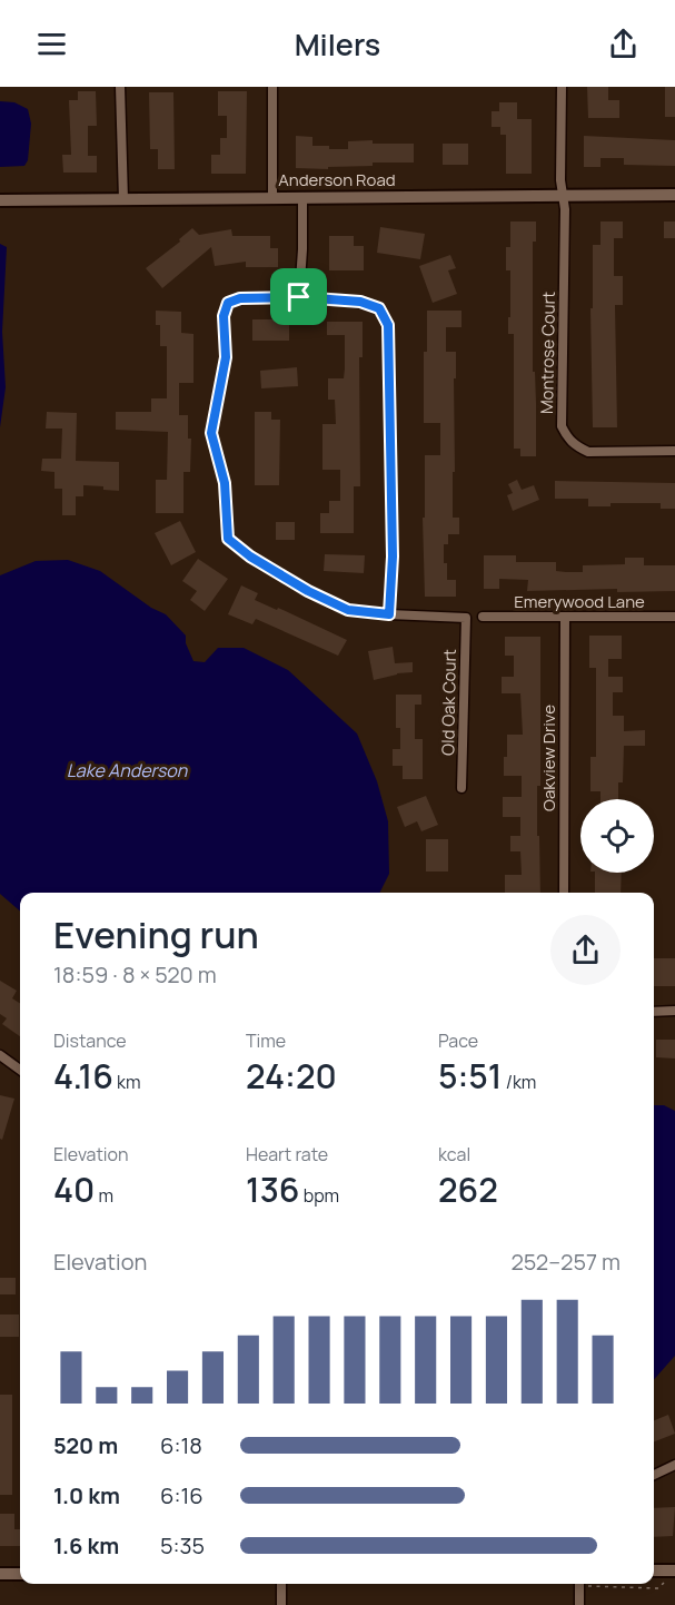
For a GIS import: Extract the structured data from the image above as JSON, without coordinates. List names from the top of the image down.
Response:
{
  "streets": {
    "street": [
      "Anderson Road",
      "Montrose Court",
      "Emerywood Lane",
      "Old Oak Court",
      "Oakview Drive"
    ]
  },
  "crossings": [
    ["Anderson Road", "Montrose Court"],
    ["Emerywood Lane", "Oakview Drive"]
  ],
  "water": ["Lake Anderson"],
  "page": {
    "header": "Milers",
    "heading": ["Evening run", "18:59 · 8 × 520 m"],
    "stats": [
      ["Distance", "4.16 km"],
      ["Time", "24:20"],
      ["Pace", "5:51 /km"],
      ["Elevation", "40 m"],
      ["Heart rate", "136 bpm"],
      ["kcal", "262"]
    ],
    "chart": ["Elevation", "252–257 m"],
    "list": [
      {
        "name": "520 m",
        "note": "6:18"
      },
      {
        "name": "1.0 km",
        "note": "6:16"
      },
      {
        "name": "1.6 km",
        "note": "5:35"
      }
    ]
  }
}
